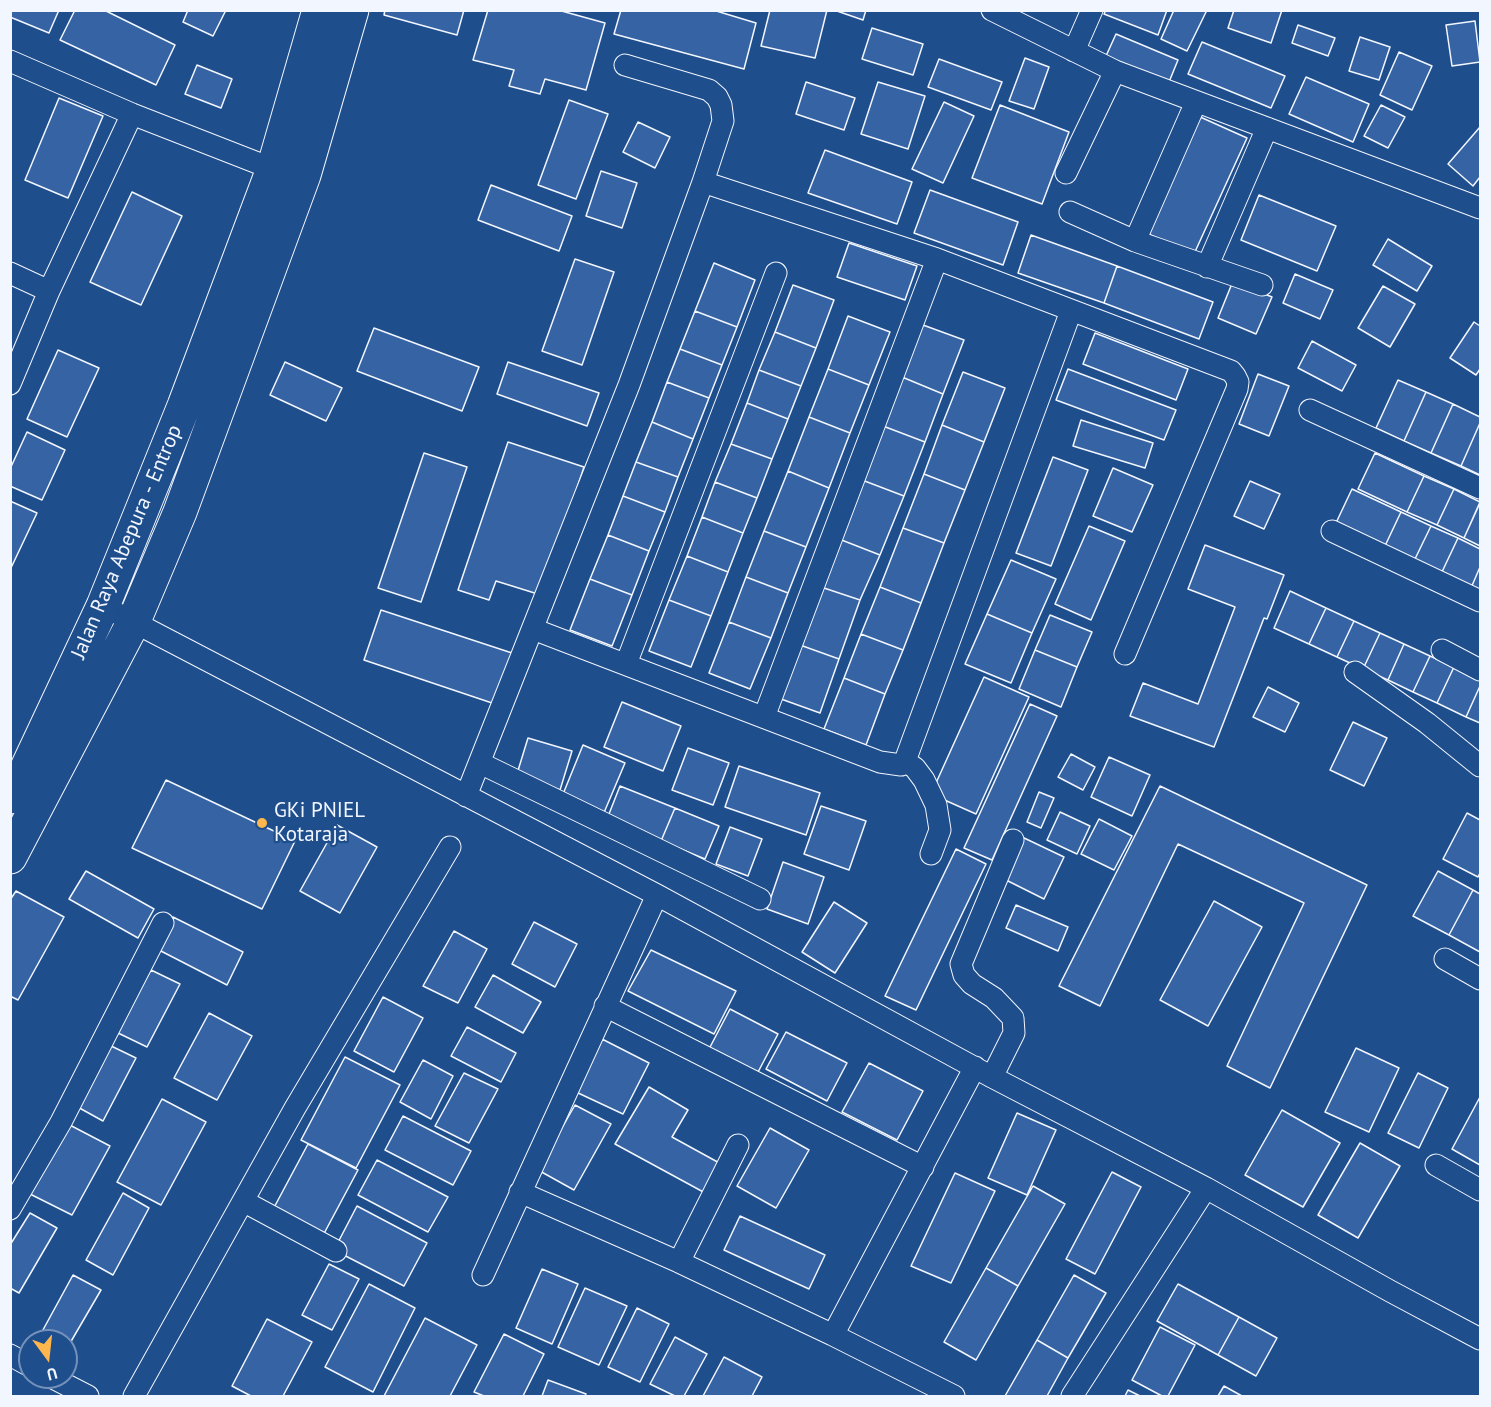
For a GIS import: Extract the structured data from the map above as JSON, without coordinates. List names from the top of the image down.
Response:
{
  "streets": {
    "highway": ["Jalan Raya Abepura - Entrop"]
  },
  "places": ["GKi PNIEL Kotaraja"],
  "north": "bottom"
}
